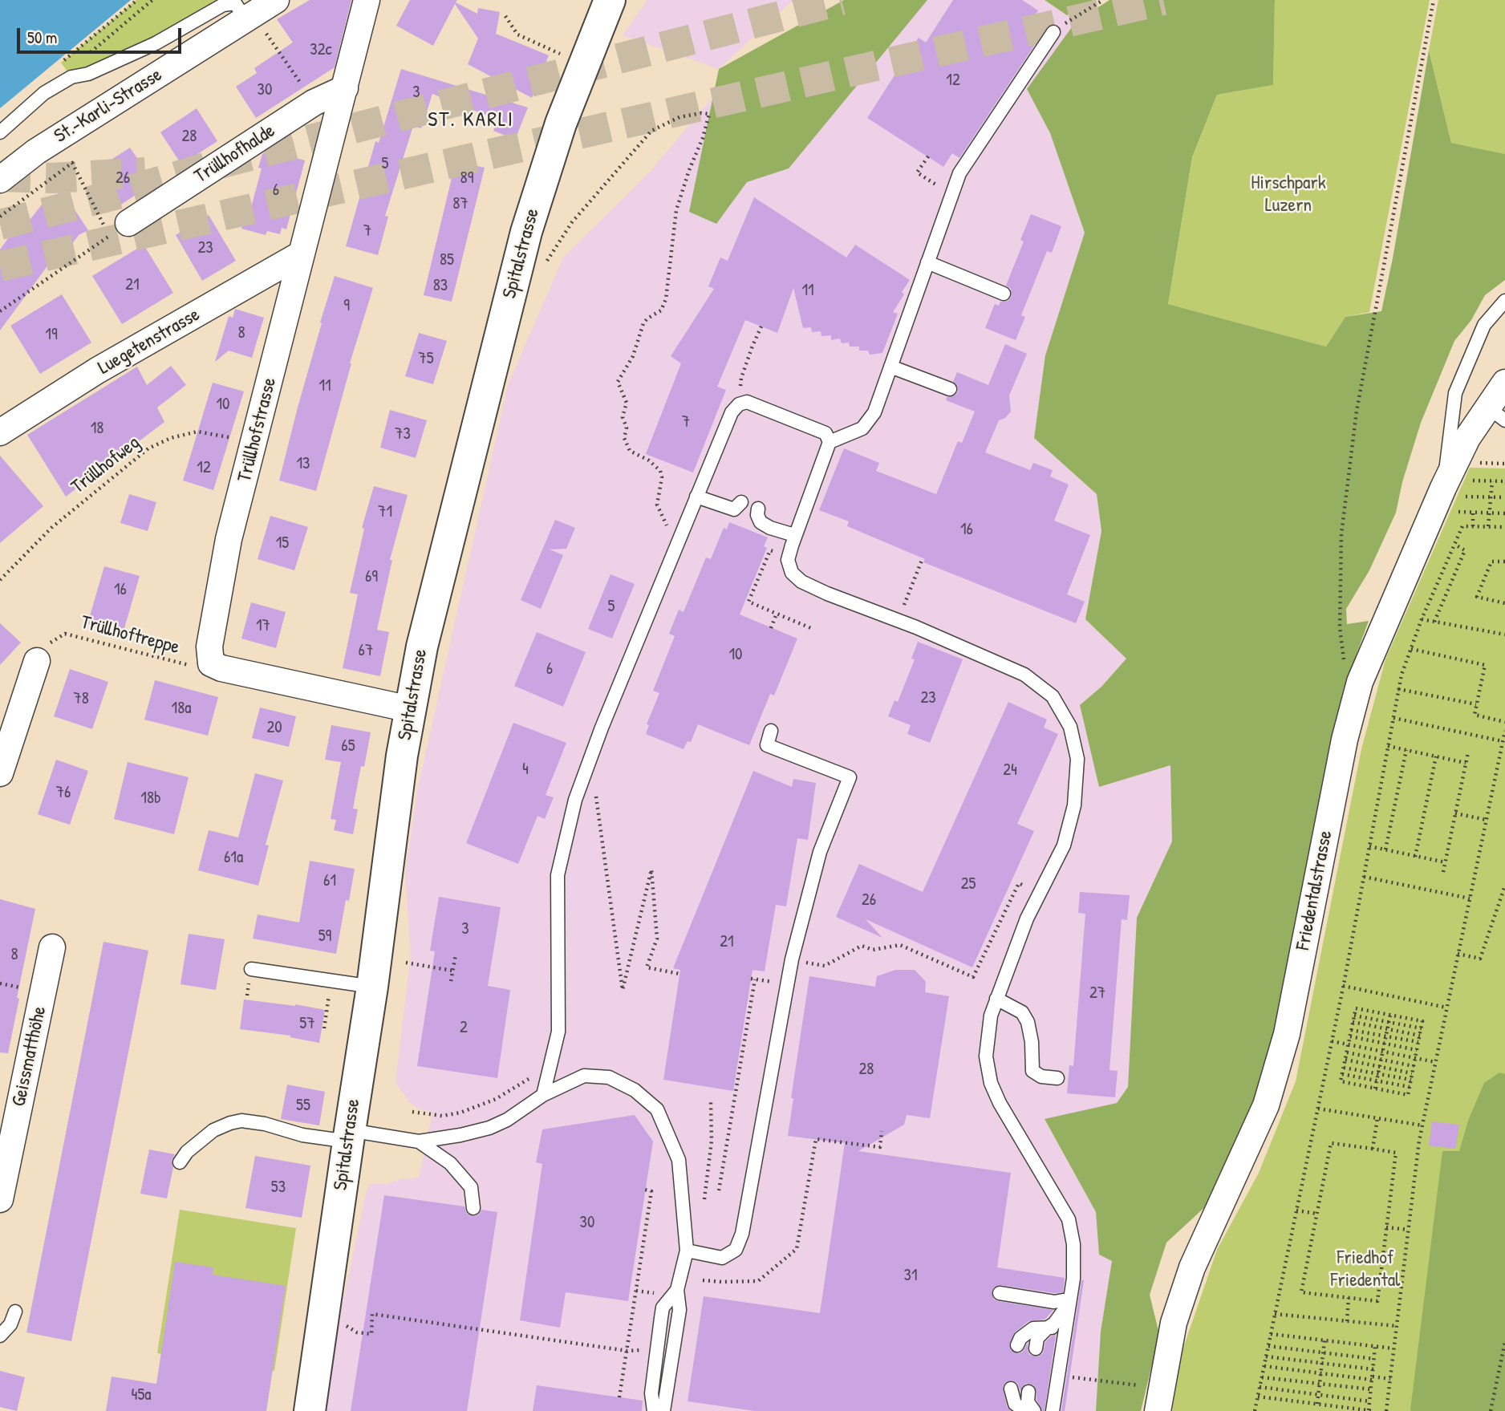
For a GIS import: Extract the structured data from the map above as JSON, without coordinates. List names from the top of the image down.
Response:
{
  "streets": {
    "main road": ["Spitalstrasse"],
    "street": [
      "St.-Karli-Strasse",
      "Trüllhofhalde",
      "Luegetenstrasse",
      "Trüllhofstrasse",
      "Friedentalstrasse",
      "Geissmatthöhe"
    ],
    "path": ["Trüllhofweg", "Trüllhoftreppe"]
  },
  "crossings": [
    ["Trüllhofhalde", "Trüllhofstrasse"],
    ["Spitalstrasse", "Trüllhofstrasse"],
    ["Luegetenstrasse", "Trüllhofstrasse"],
    ["Trüllhofstrasse", "Trüllhofweg"]
  ],
  "districts": ["ST. KARLI"],
  "parks": ["Hirschpark Luzern", "Friedhof Friedental"],
  "house_numbers": [
    "32c",
    "12",
    "30",
    "3",
    "28",
    "5",
    "26",
    "89",
    "6",
    "87",
    "7",
    "23",
    "85",
    "21",
    "83",
    "11",
    "9",
    "8",
    "19",
    "75",
    "11",
    "10",
    "7",
    "18",
    "73",
    "13",
    "12",
    "71",
    "16",
    "15",
    "69",
    "16",
    "5",
    "17",
    "67",
    "10",
    "6",
    "23",
    "78",
    "18a",
    "20",
    "65",
    "4",
    "24",
    "76",
    "18b",
    "61a",
    "61",
    "25",
    "26",
    "3",
    "59",
    "21",
    "8",
    "27",
    "57",
    "2",
    "28",
    "55",
    "53",
    "30",
    "31",
    "45a"
  ],
  "scale_bar": "50 m"
}
